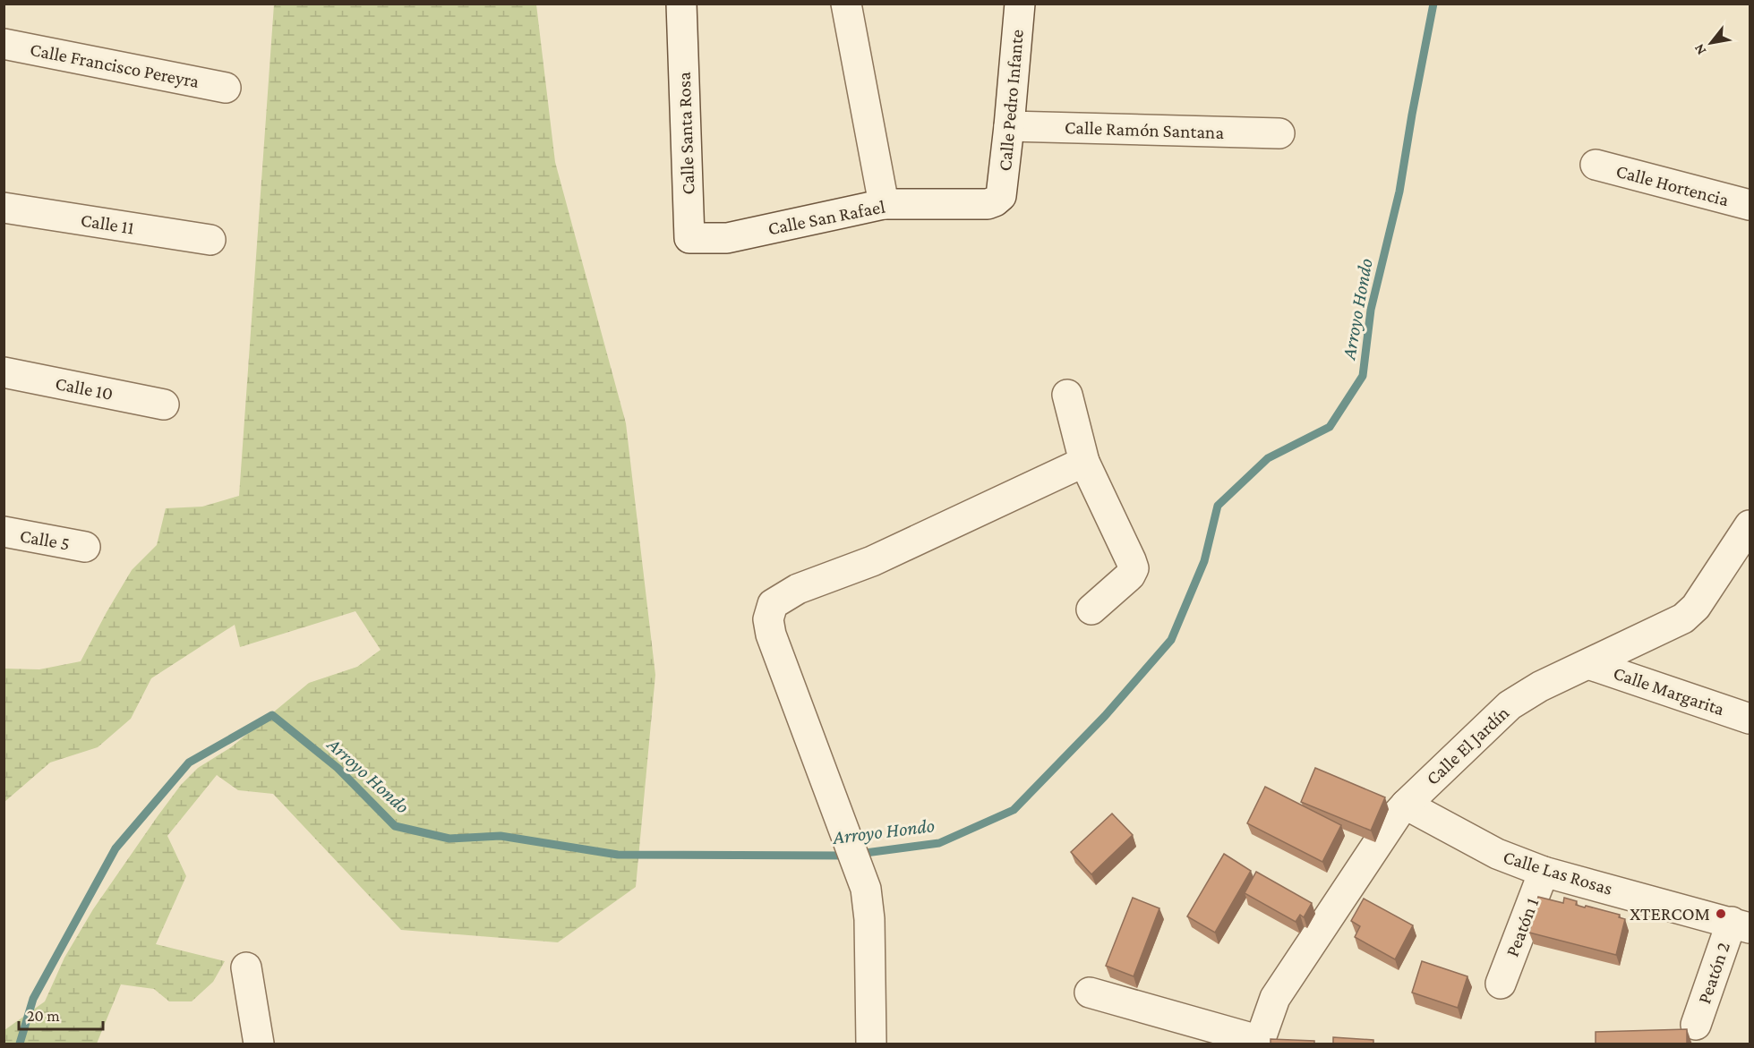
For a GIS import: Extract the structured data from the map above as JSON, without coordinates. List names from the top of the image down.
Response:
{
  "streets": {
    "street": [
      "Calle Francisco Pereyra",
      "Calle Pedro Infante",
      "Calle Ramón Santana",
      "Calle Santa Rosa",
      "Calle Hortencia",
      "Calle San Rafael",
      "Calle 11",
      "Calle 10",
      "Calle 5",
      "Calle Margarita",
      "Calle El Jardín",
      "Calle Las Rosas",
      "Peatón 1",
      "Peatón 2"
    ]
  },
  "crossings": [
    ["Calle Pedro Infante", "Calle Ramón Santana"],
    ["Calle Pedro Infante", "Calle San Rafael"],
    ["Calle Santa Rosa", "Calle San Rafael"],
    ["Calle Margarita", "Calle El Jardín"],
    ["Calle El Jardín", "Calle Las Rosas"],
    ["Calle Las Rosas", "Peatón 1"],
    ["Calle Las Rosas", "Peatón 2"]
  ],
  "water": ["Arroyo Hondo"],
  "places": ["XTERCOM"],
  "scale_bar": "20 m",
  "north": "bottom left"
}
